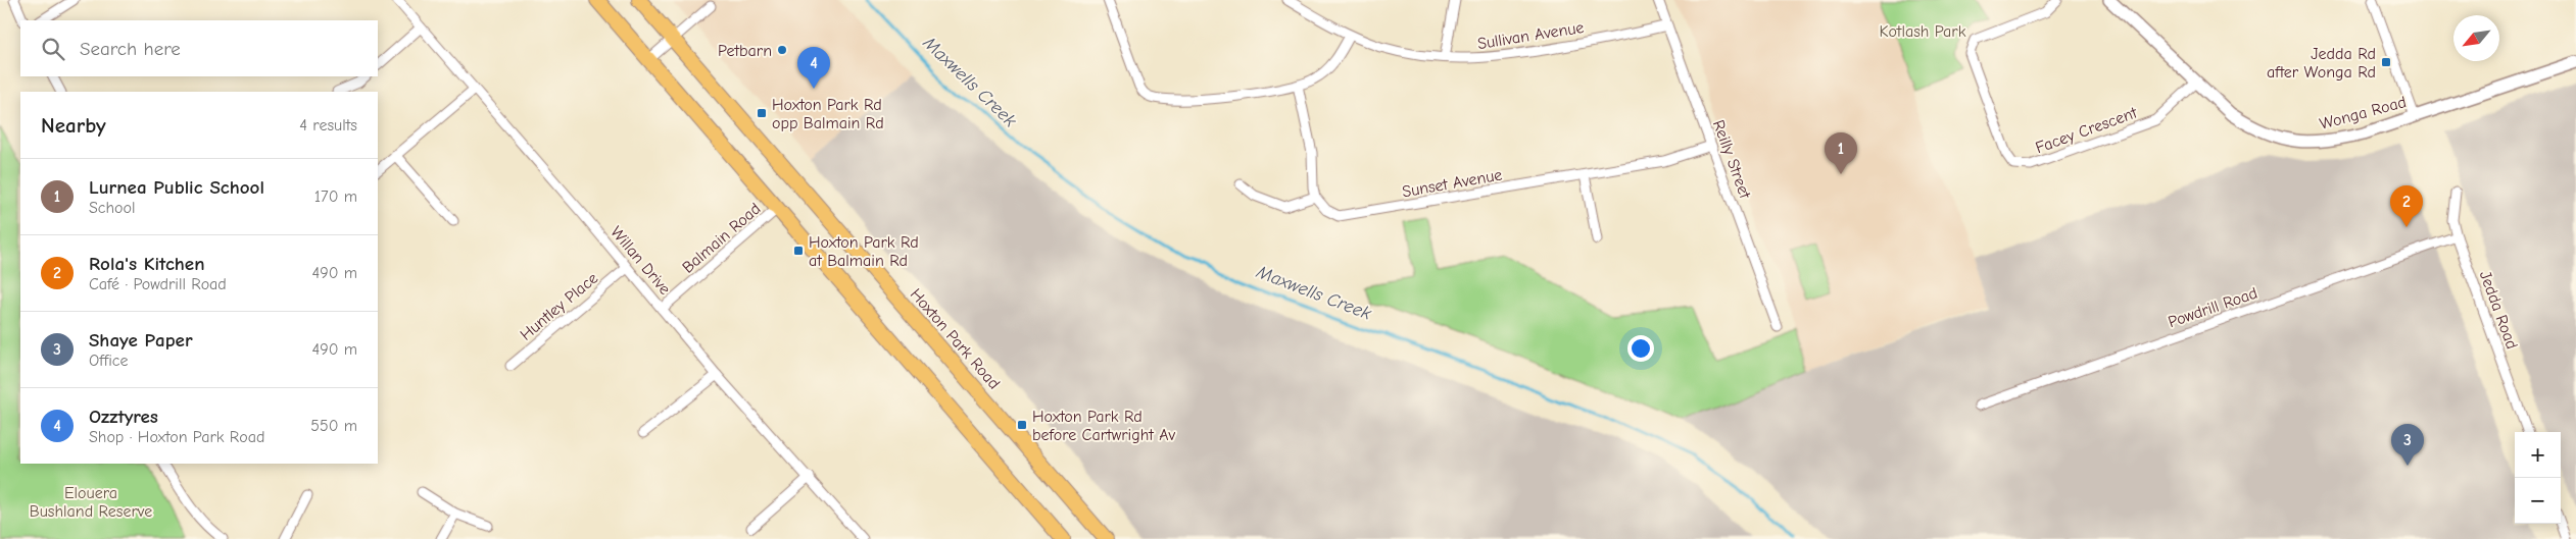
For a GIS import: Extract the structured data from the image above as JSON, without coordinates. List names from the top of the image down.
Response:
{
  "streets": {
    "main road": ["Hoxton Park Road"],
    "street": [
      "Sullivan Avenue",
      "Wonga Road",
      "Facey Crescent",
      "Reilly Street",
      "Sunset Avenue",
      "Balmain Road",
      "Willan Drive",
      "Huntley Place",
      "Powdrill Road",
      "Jedda Road"
    ]
  },
  "crossings": [
    ["Sullivan Avenue", "Reilly Street"],
    ["Wonga Road", "Facey Crescent"],
    ["Reilly Street", "Sunset Avenue"],
    ["Balmain Road", "Willan Drive"],
    ["Willan Drive", "Huntley Place"],
    ["Powdrill Road", "Jedda Road"]
  ],
  "water": ["Maxwells Creek"],
  "parks": ["Kotlash Park", "Elouera Bushland Reserve"],
  "places": {
    "other": ["Petbarn"],
    "transit": [
      "Jedda Rd after Wonga Rd",
      "Hoxton Park Rd opp Balmain Rd",
      "Hoxton Park Rd at Balmain Rd",
      "Hoxton Park Rd before Cartwright Av"
    ]
  },
  "north": "bottom left",
  "page": {
    "search": "Search here",
    "pins": [
      "4",
      "1",
      "2",
      "3"
    ],
    "heading": ["Nearby", "4 results"],
    "list": [
      {
        "mark": "1",
        "name": "Lurnea Public School",
        "note": "School",
        "value": "170 m"
      },
      {
        "mark": "2",
        "name": "Rola's Kitchen",
        "note": "Café · Powdrill Road",
        "value": "490 m"
      },
      {
        "mark": "3",
        "name": "Shaye Paper",
        "note": "Office",
        "value": "490 m"
      },
      {
        "mark": "4",
        "name": "Ozztyres",
        "note": "Shop · Hoxton Park Road",
        "value": "550 m"
      }
    ],
    "map_buttons": ["+", "−"]
  }
}
